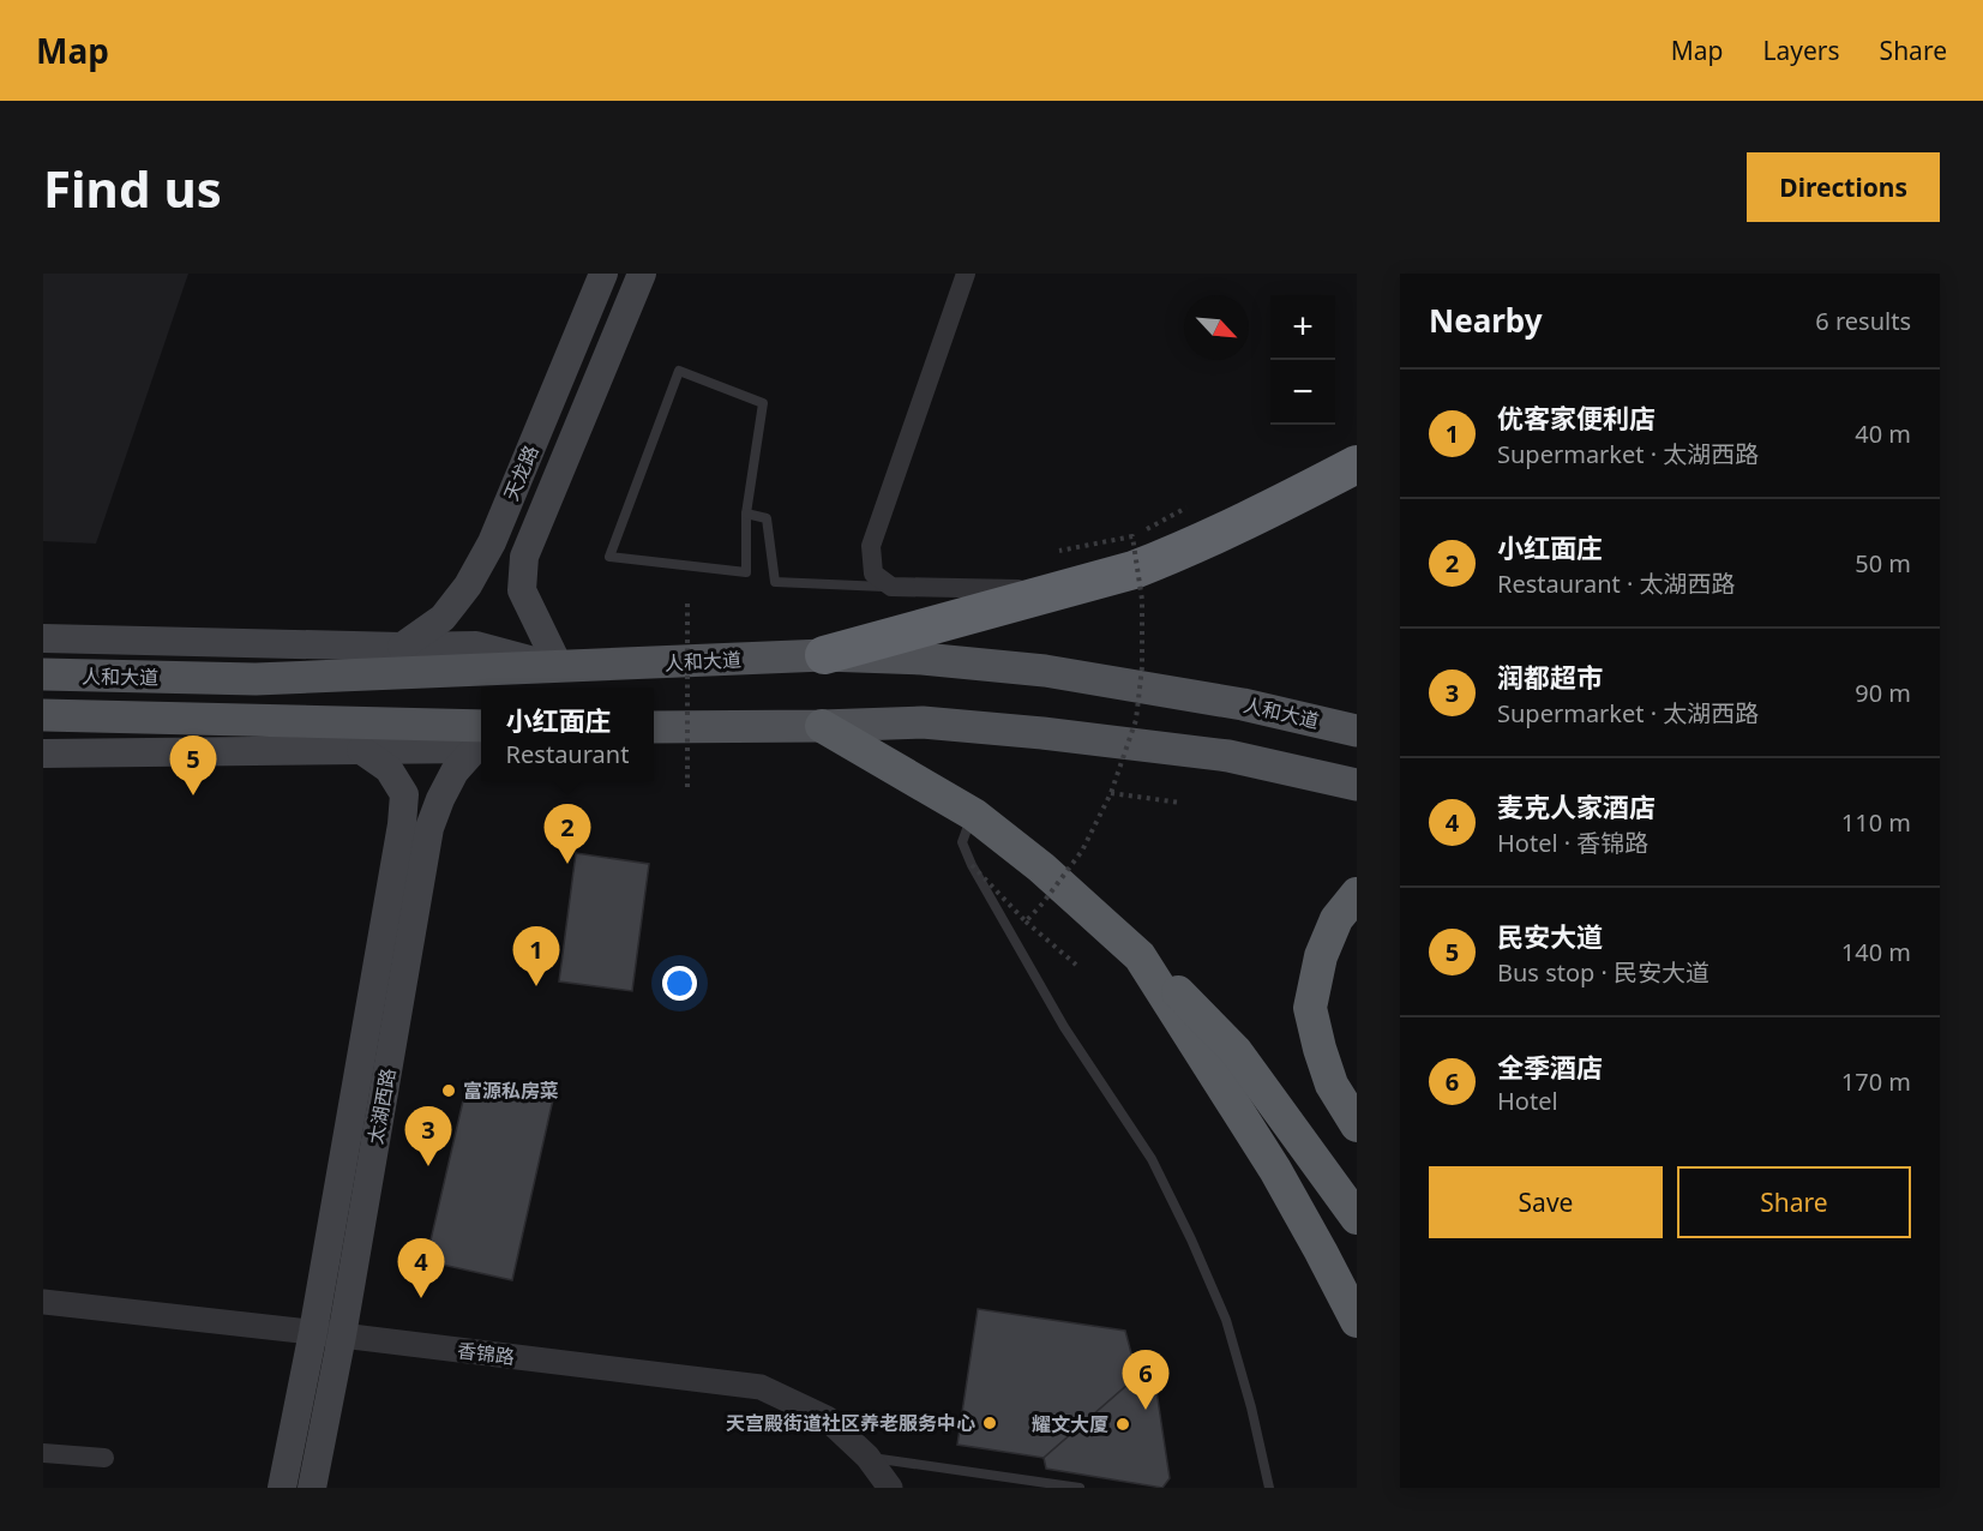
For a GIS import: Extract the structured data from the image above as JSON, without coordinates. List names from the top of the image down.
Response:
{
  "streets": {
    "main road": ["天龙路", "人和大道", "太湖西路"],
    "street": ["香锦路"]
  },
  "crossings": [
    ["天龙路", "人和大道"],
    ["太湖西路", "香锦路"]
  ],
  "places": ["富源私房菜", "天宫殿街道社区养老服务中心", "耀文大厦"],
  "north": "bottom right",
  "page": {
    "header": "Map",
    "nav": ["Map", "Layers", "Share"],
    "buttons": [
      "Directions",
      ["Save", "Share"]
    ],
    "title": "Find us",
    "heading": ["Nearby", "6 results"],
    "map_buttons": ["+", "−"],
    "list": [
      {
        "mark": "1",
        "name": "优客家便利店",
        "note": "Supermarket · 太湖西路",
        "value": "40 m"
      },
      {
        "mark": "2",
        "name": "小红面庄",
        "note": "Restaurant · 太湖西路",
        "value": "50 m"
      },
      {
        "mark": "3",
        "name": "润都超市",
        "note": "Supermarket · 太湖西路",
        "value": "90 m"
      },
      {
        "mark": "4",
        "name": "麦克人家酒店",
        "note": "Hotel · 香锦路",
        "value": "110 m"
      },
      {
        "mark": "5",
        "name": "民安大道",
        "note": "Bus stop · 民安大道",
        "value": "140 m"
      },
      {
        "mark": "6",
        "name": "全季酒店",
        "note": "Hotel",
        "value": "170 m"
      }
    ],
    "popup": ["小红面庄", "Restaurant"],
    "pins": [
      "5",
      "2",
      "1",
      "3",
      "4",
      "6"
    ]
  }
}
